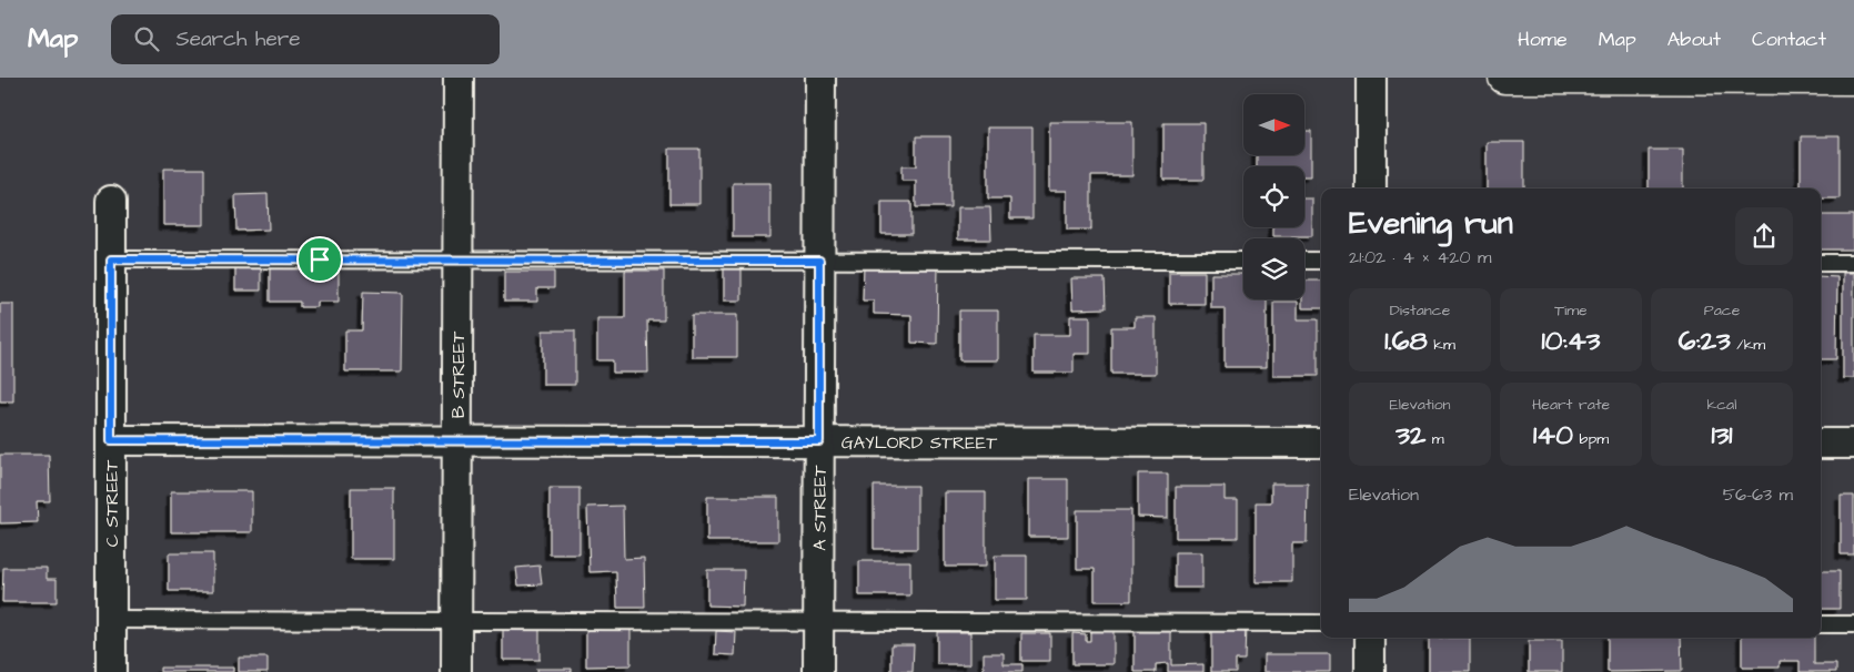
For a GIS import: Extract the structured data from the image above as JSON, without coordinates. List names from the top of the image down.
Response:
{
  "streets": {
    "street": [
      "B STREET",
      "GAYLORD STREET",
      "C STREET",
      "A STREET"
    ]
  },
  "crossings": [
    ["B STREET", "GAYLORD STREET"],
    ["GAYLORD STREET", "C STREET"],
    ["GAYLORD STREET", "A STREET"]
  ],
  "north": "right",
  "page": {
    "header": "Map",
    "search": "Search here",
    "nav": [
      "Home",
      "Map",
      "About",
      "Contact"
    ],
    "heading": ["Evening run", "21:02 · 4 × 420 m"],
    "stats": [
      ["Distance", "1.68 km"],
      ["Time", "10:43"],
      ["Pace", "6:23 /km"],
      ["Elevation", "32 m"],
      ["Heart rate", "140 bpm"],
      ["kcal", "131"]
    ],
    "chart": ["Elevation", "56–63 m"]
  }
}
